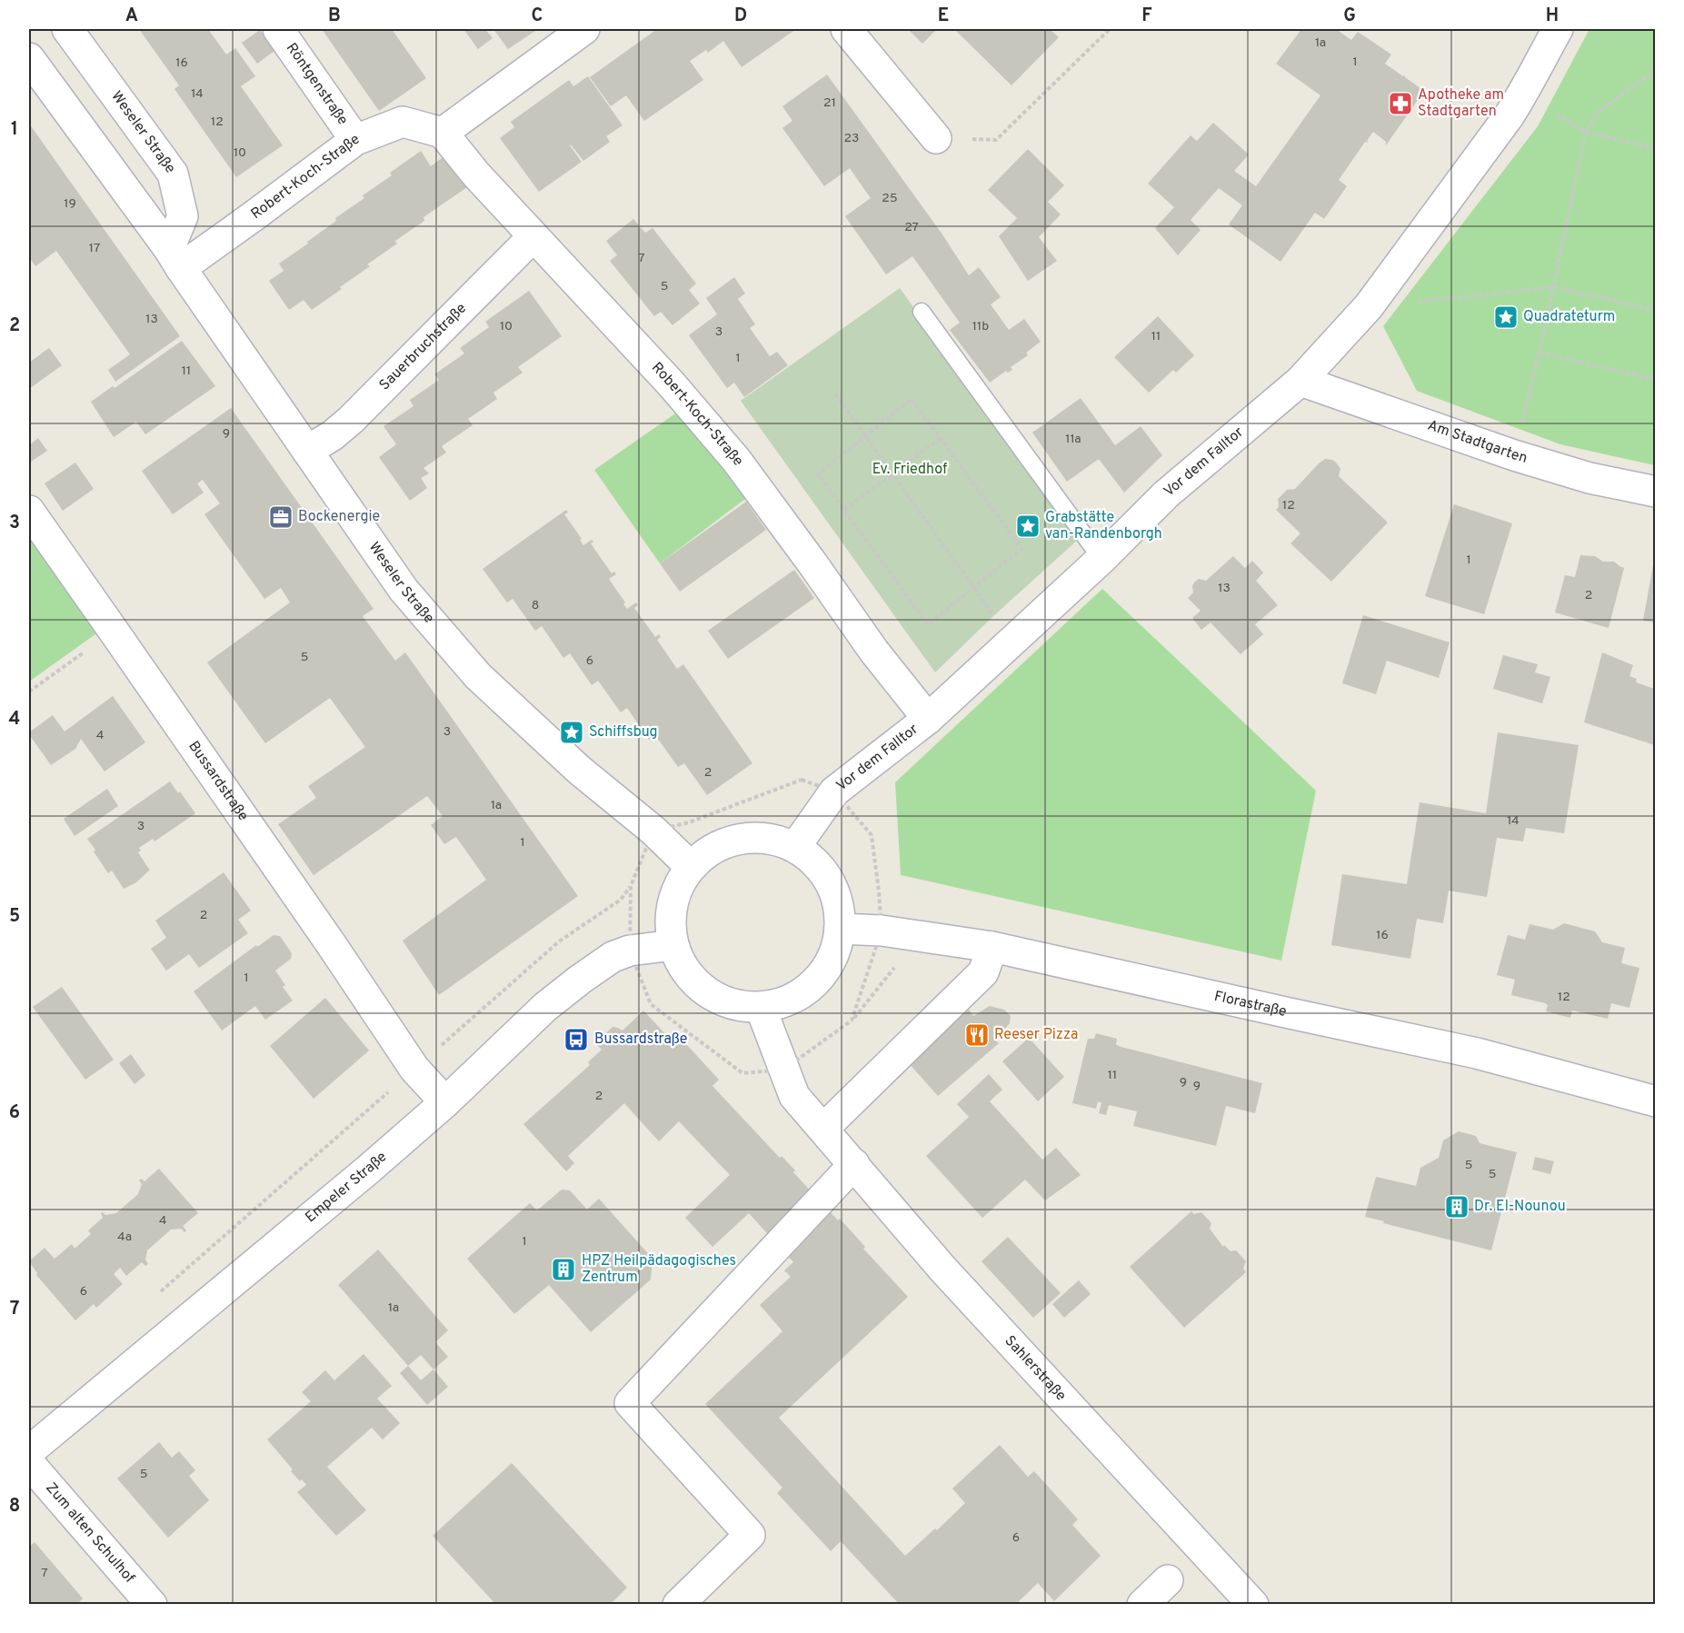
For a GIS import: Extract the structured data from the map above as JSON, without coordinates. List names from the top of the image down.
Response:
{
  "streets": {
    "street": [
      "Röntgenstraße",
      "Weseler Straße",
      "Robert-Koch-Straße",
      "Sauerbruchstraße",
      "Am Stadtgarten",
      "Vor dem Falltor",
      "Bussardstraße",
      "Florastraße",
      "Empeler Straße",
      "Sahlerstraße",
      "Zum alten Schulhof"
    ]
  },
  "crossings": [
    ["Röntgenstraße", "Robert-Koch-Straße"],
    ["Weseler Straße", "Robert-Koch-Straße"],
    ["Weseler Straße", "Sauerbruchstraße"],
    ["Weseler Straße", "Vor dem Falltor"],
    ["Weseler Straße", "Florastraße"],
    ["Weseler Straße", "Empeler Straße"],
    ["Weseler Straße", "Sahlerstraße"],
    ["Robert-Koch-Straße", "Sauerbruchstraße"],
    ["Robert-Koch-Straße", "Vor dem Falltor"],
    ["Am Stadtgarten", "Vor dem Falltor"],
    ["Vor dem Falltor", "Florastraße"],
    ["Vor dem Falltor", "Empeler Straße"],
    ["Vor dem Falltor", "Sahlerstraße"],
    ["Bussardstraße", "Empeler Straße"],
    ["Florastraße", "Empeler Straße"],
    ["Florastraße", "Sahlerstraße"],
    ["Empeler Straße", "Sahlerstraße"]
  ],
  "parks": ["Ev. Friedhof"],
  "places": {
    "pharmacy": ["Apotheke am Stadtgarten"],
    "place": ["Quadrateturm", "Grabstätte van-Randenborgh", "Schiffsbug"],
    "office": ["Bockenergie"],
    "restaurant": ["Reeser Pizza"],
    "bus stop": ["Bussardstraße"],
    "building": ["Dr. El-Nounou", "HPZ Heilpädagogisches Zentrum"]
  },
  "house_numbers": [
    "1a",
    "1",
    "16",
    "14",
    "21",
    "12",
    "23",
    "10",
    "25",
    "19",
    "27",
    "17",
    "7",
    "5",
    "13",
    "10",
    "11b",
    "3",
    "11",
    "1",
    "11",
    "9",
    "11a",
    "12",
    "1",
    "13",
    "2",
    "8",
    "5",
    "6",
    "3",
    "4",
    "2",
    "1a",
    "14",
    "3",
    "1",
    "2",
    "16",
    "1",
    "12",
    "11",
    "9",
    "9",
    "2",
    "5",
    "5",
    "4",
    "4a",
    "1",
    "6",
    "1a",
    "5",
    "6",
    "7"
  ],
  "grid": {
    "columns": [
      "A",
      "B",
      "C",
      "D",
      "E",
      "F",
      "G",
      "H"
    ],
    "rows": [
      "1",
      "2",
      "3",
      "4",
      "5",
      "6",
      "7",
      "8"
    ]
  }
}
